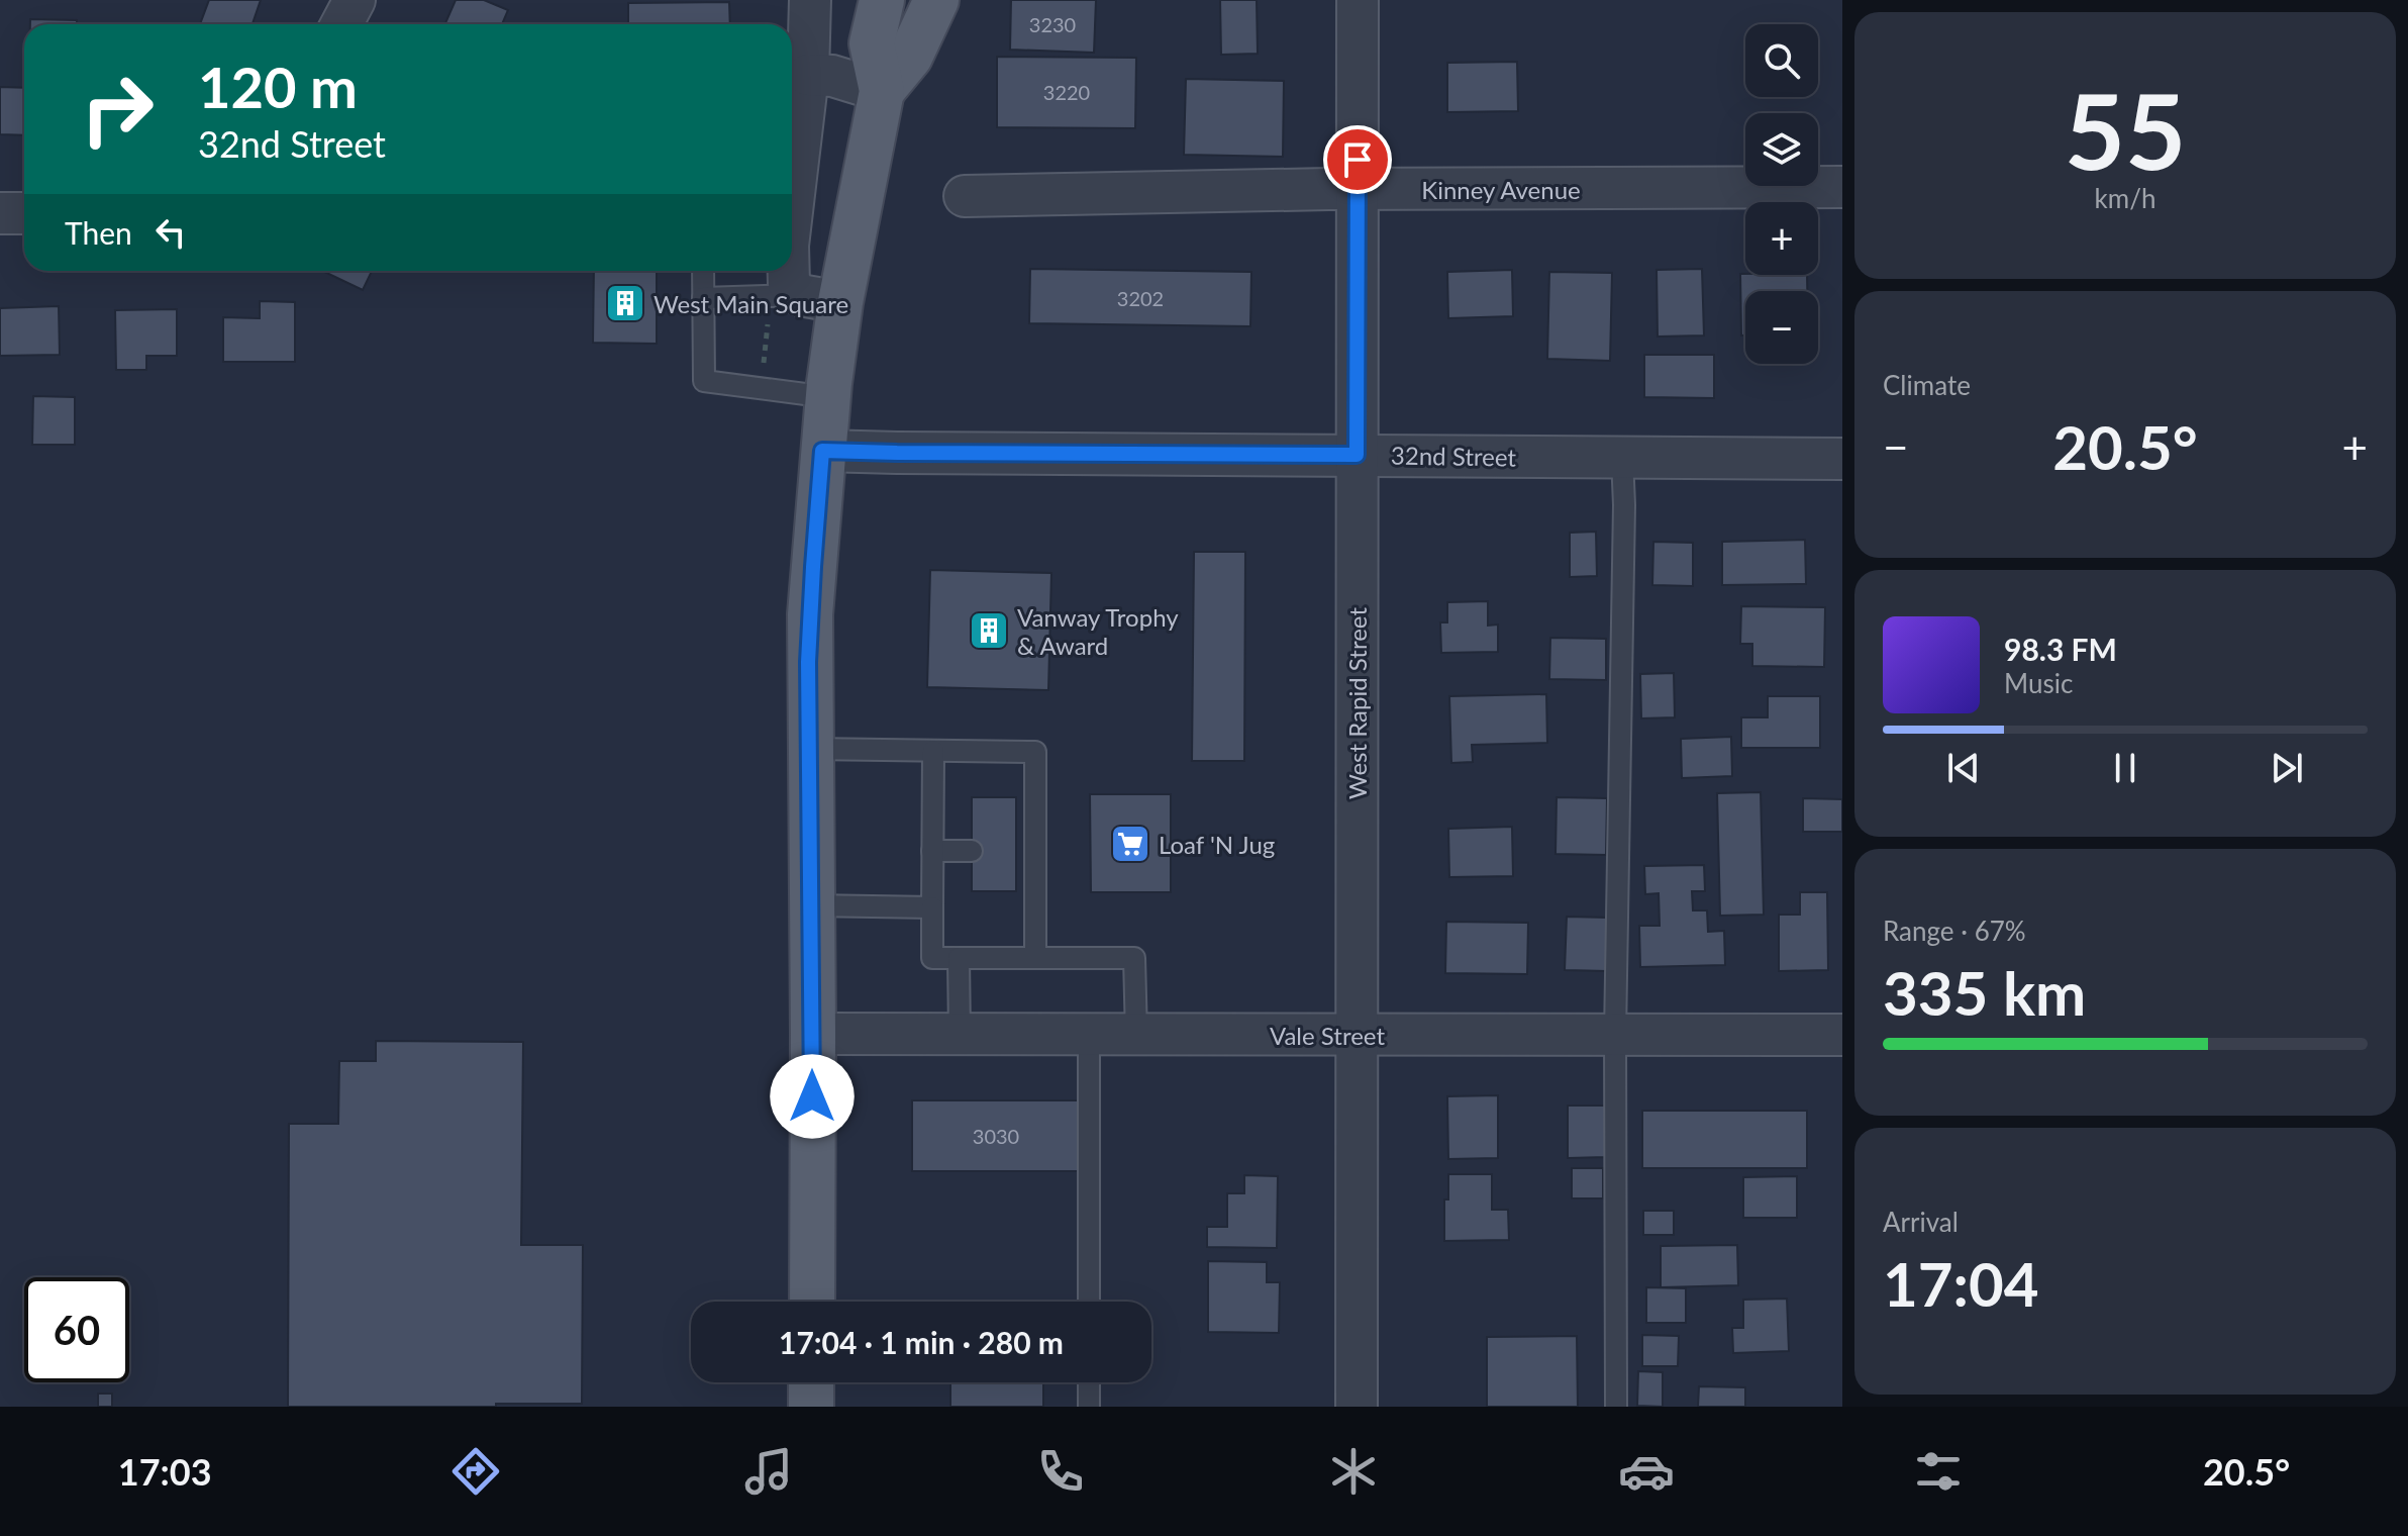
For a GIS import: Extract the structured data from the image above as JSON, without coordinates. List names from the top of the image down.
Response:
{
  "streets": {
    "street": [
      "Kinney Avenue",
      "32nd Street",
      "West Rapid Street",
      "Vale Street"
    ]
  },
  "crossings": [
    ["Kinney Avenue", "West Rapid Street"],
    ["32nd Street", "West Rapid Street"],
    ["West Rapid Street", "Vale Street"]
  ],
  "places": {
    "building": ["West Main Square", "Vanway Trophy & Award"],
    "supermarket": ["Loaf 'N Jug"]
  },
  "house_numbers": [
    "3230",
    "3220",
    "3202",
    "3030"
  ],
  "page": {
    "tile": [
      ["55", "km/h"],
      "Climate",
      ["Range · 67%", "335 km"],
      ["Arrival", "17:04"]
    ],
    "map_buttons": ["+", "−"],
    "turn": ["120 m", "32nd Street"],
    "then": "Then",
    "heat": ["−", "20.5°", "+"],
    "song": ["98.3 FM", "Music"],
    "limit": "60",
    "trip": "17:04 · 1 min · 280 m",
    "tabs": ["17:03", "20.5°"]
  }
}
